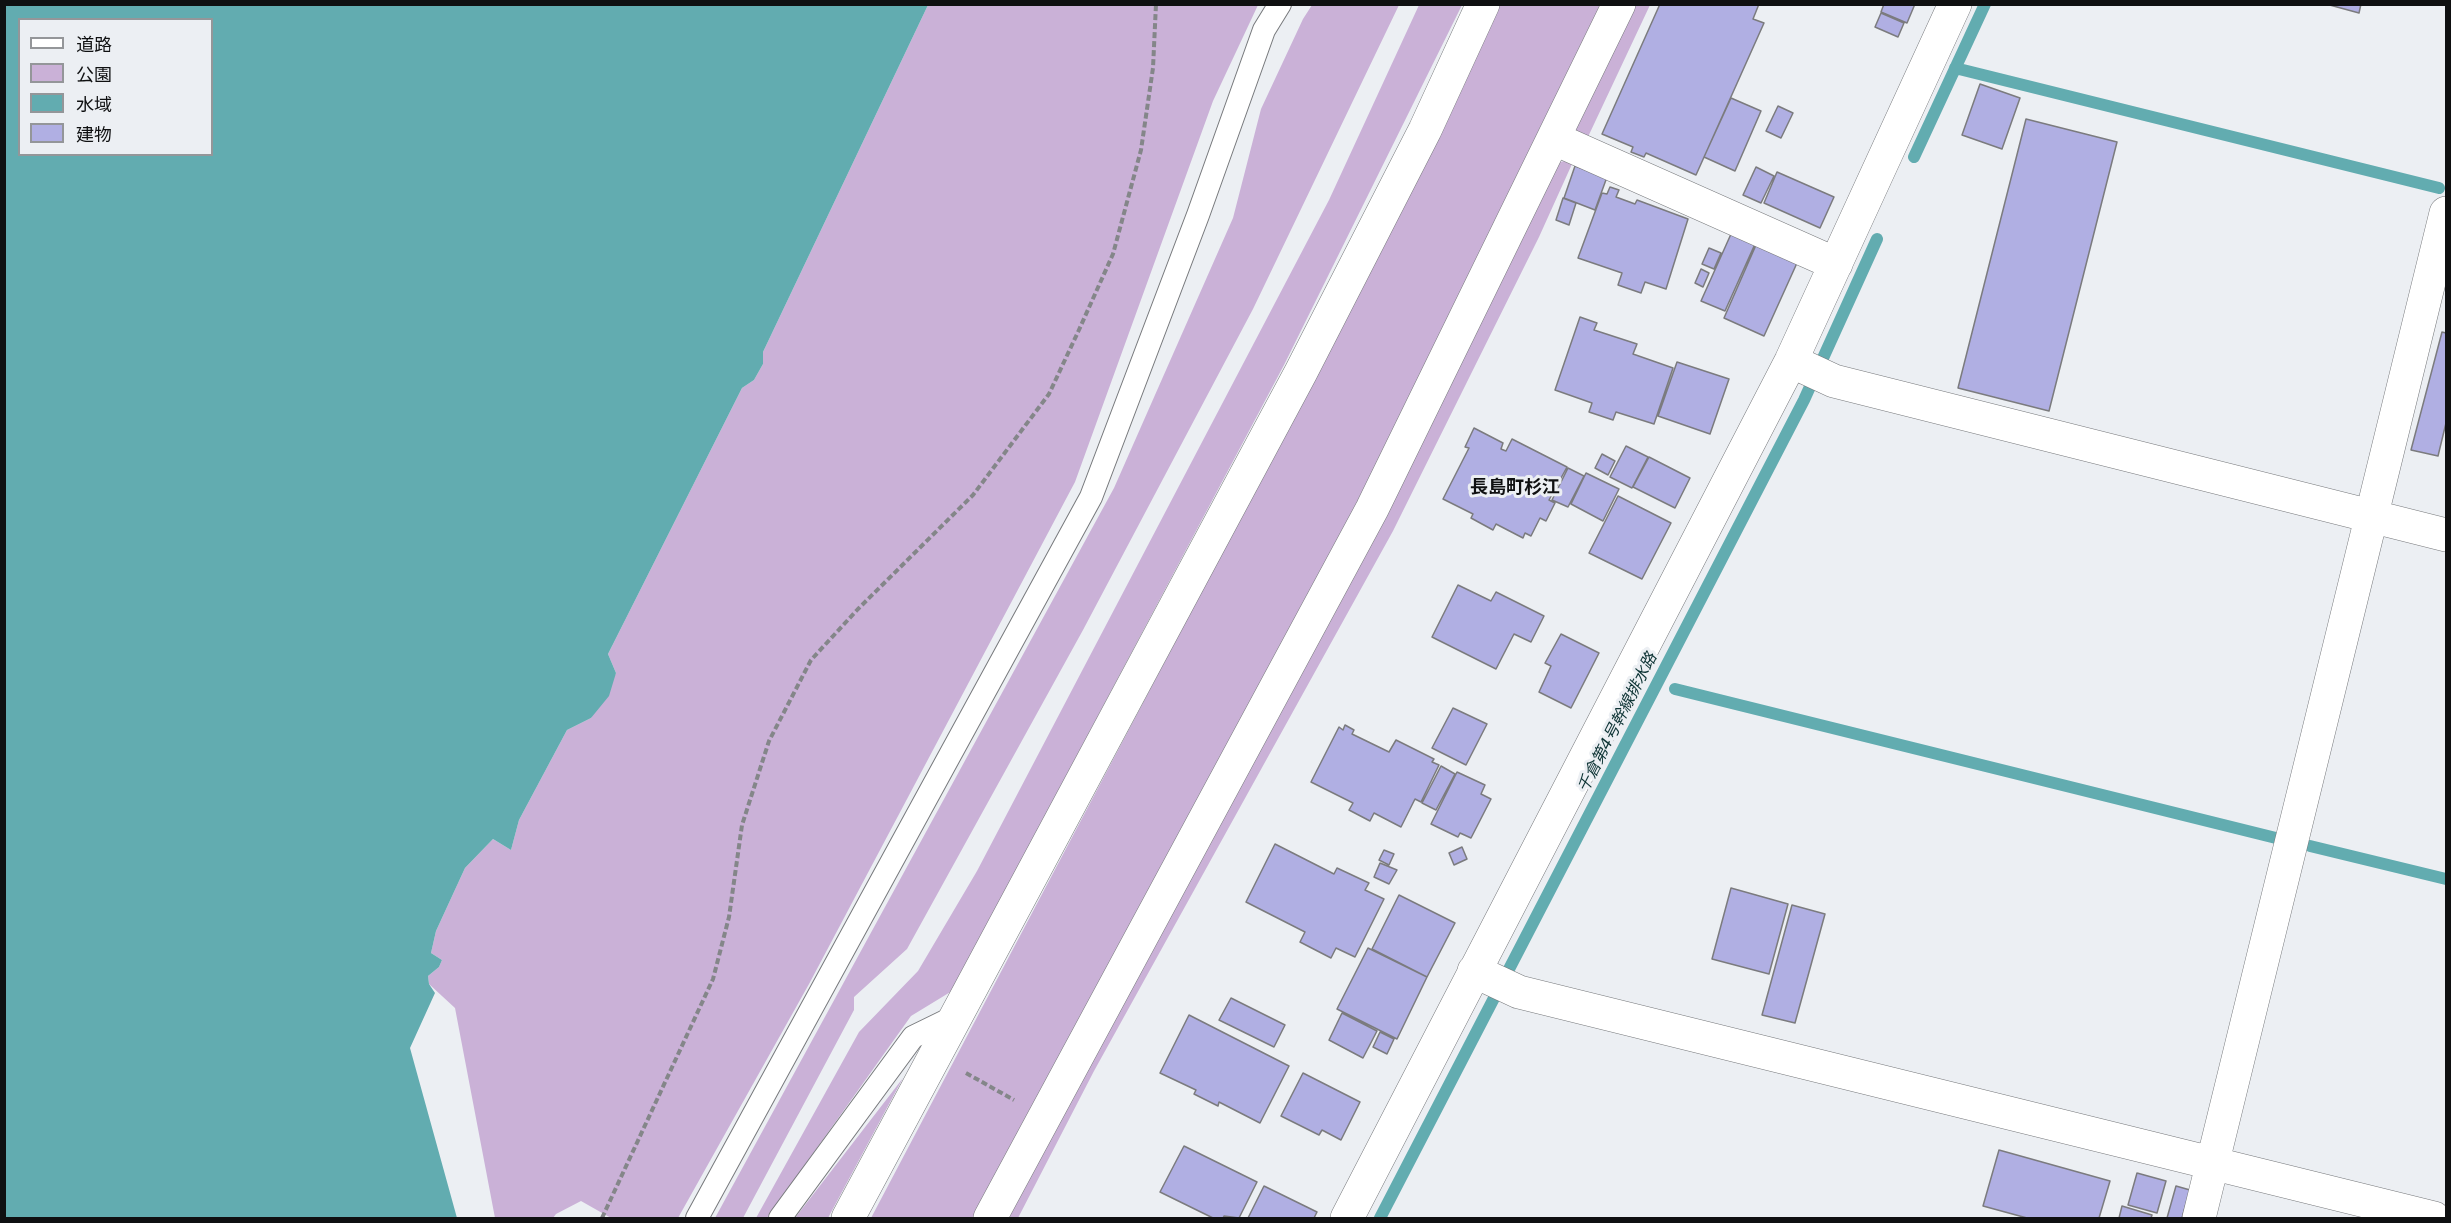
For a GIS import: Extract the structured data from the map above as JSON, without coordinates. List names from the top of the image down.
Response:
{
  "districts": ["長島町杉江"],
  "water": ["千倉第4号幹線排水路"],
  "legend": [
    "道路",
    "公園",
    "水域",
    "建物"
  ]
}
